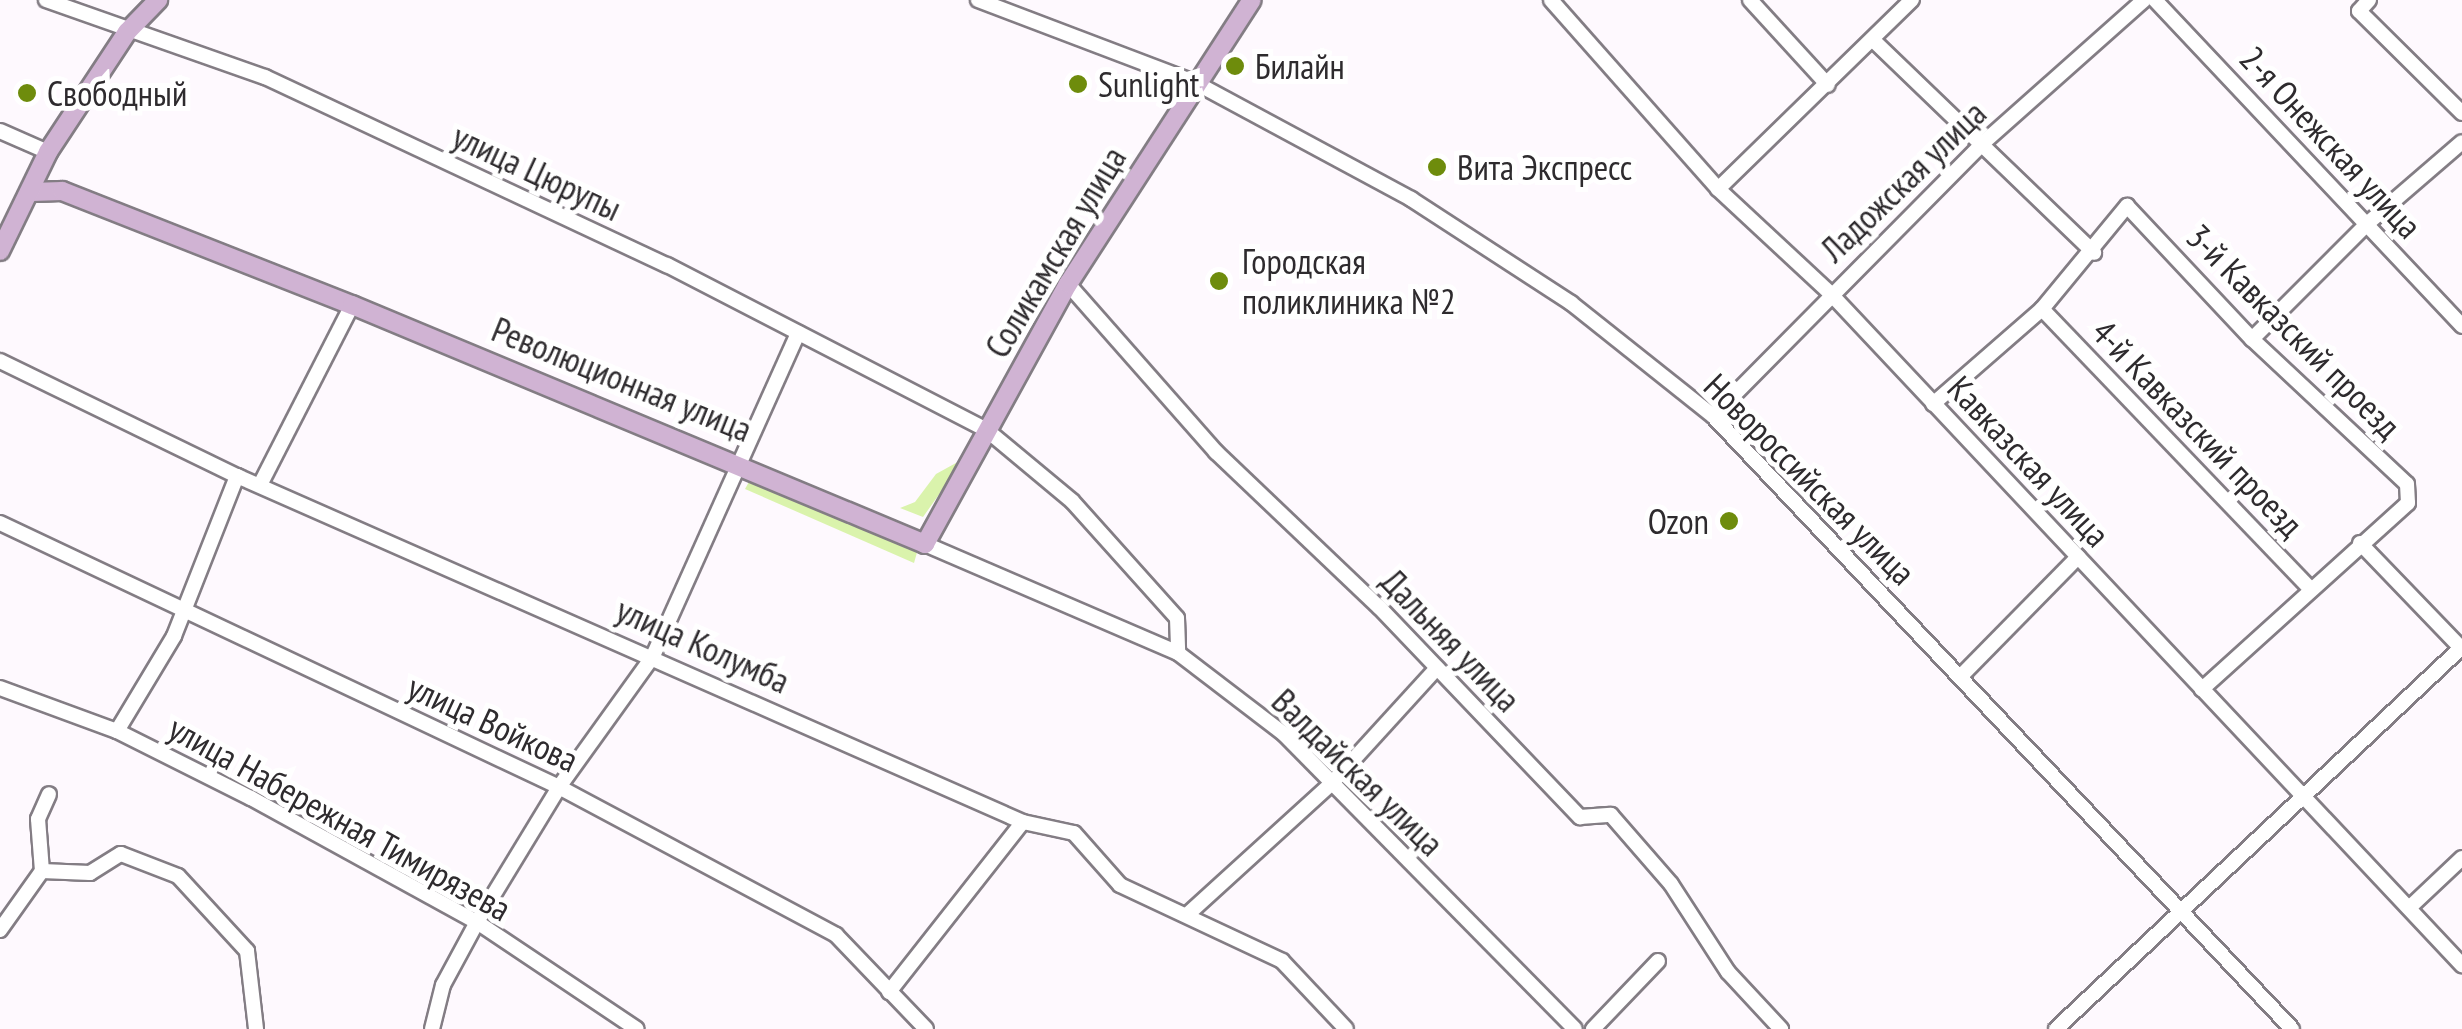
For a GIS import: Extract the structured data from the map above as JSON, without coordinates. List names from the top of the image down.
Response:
{
  "streets": {
    "main road": ["Соликамская улица", "Революционная улица"],
    "street": [
      "2-я Онежская улица",
      "улица Цюрупы",
      "Ладожская улица",
      "3-й Кавказский проезд",
      "4-й Кавказский проезд",
      "Кавказская улица",
      "Новороссийская улица",
      "Дальняя улица",
      "улица Колумба",
      "улица Войкова",
      "Валдайская улица",
      "улица Набережная Тимирязева"
    ]
  },
  "crossings": [
    ["улица Цюрупы", "Соликамская улица"],
    ["Ладожская улица", "Кавказская улица"],
    ["Ладожская улица", "Новороссийская улица"],
    ["Соликамская улица", "Революционная улица"],
    ["Соликамская улица", "Новороссийская улица"],
    ["Соликамская улица", "Дальняя улица"],
    ["3-й Кавказский проезд", "4-й Кавказский проезд"],
    ["3-й Кавказский проезд", "Кавказская улица"],
    ["Революционная улица", "Валдайская улица"]
  ],
  "places": [
    "Билайн",
    "Sunlight",
    "Свободный",
    "Вита Экспресс",
    "Городская поликлиника №2",
    "Ozon"
  ]
}
